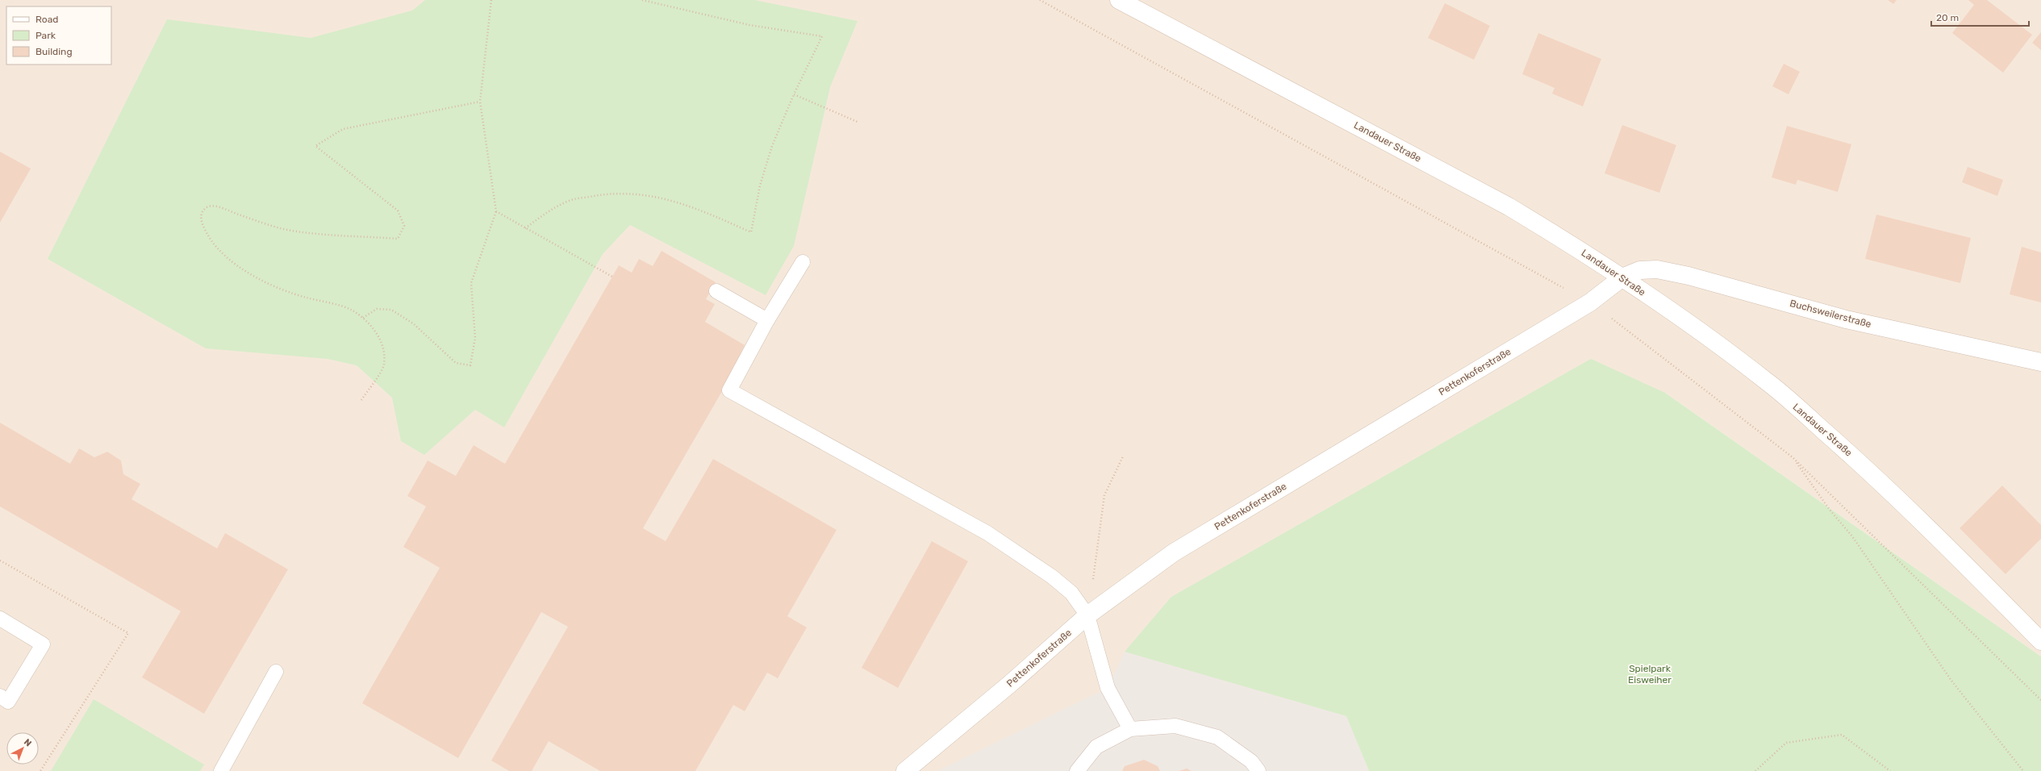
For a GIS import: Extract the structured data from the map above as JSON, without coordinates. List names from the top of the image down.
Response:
{
  "streets": {
    "street": ["Landauer Straße", "Buchsweilerstraße", "Pettenkoferstraße"]
  },
  "crossings": [
    ["Landauer Straße", "Buchsweilerstraße"],
    ["Landauer Straße", "Pettenkoferstraße"],
    ["Buchsweilerstraße", "Pettenkoferstraße"]
  ],
  "parks": ["Spielpark Eisweiher"],
  "legend": ["Road", "Park", "Building"],
  "scale_bar": "20 m",
  "north": "top right"
}
